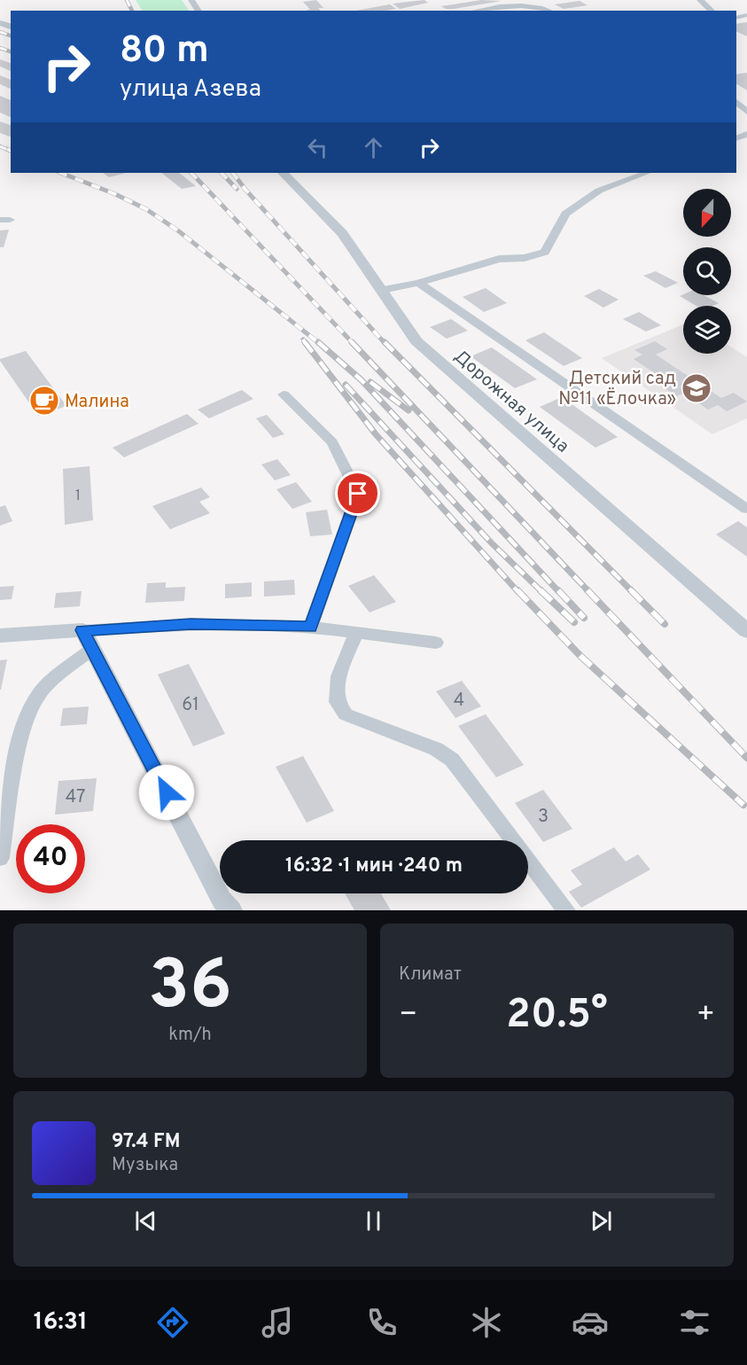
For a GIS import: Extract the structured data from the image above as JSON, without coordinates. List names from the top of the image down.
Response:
{
  "streets": {
    "street": ["Дорожная улица"]
  },
  "places": {
    "school or university": ["Детский сад №11 «Ёлочка»"],
    "cafe": ["Малина"]
  },
  "house_numbers": [
    "1",
    "4",
    "61",
    "47",
    "3"
  ],
  "north": "bottom",
  "page": {
    "turn": ["80 m", "улица Азева"],
    "limit": "40",
    "trip": "16:32 · 1 мин · 240 m",
    "tile": [
      ["36", "km/h"],
      "Климат"
    ],
    "heat": ["−", "20.5°", "+"],
    "song": ["97.4 FM", "Музыка"],
    "tabs": "16:31"
  }
}
